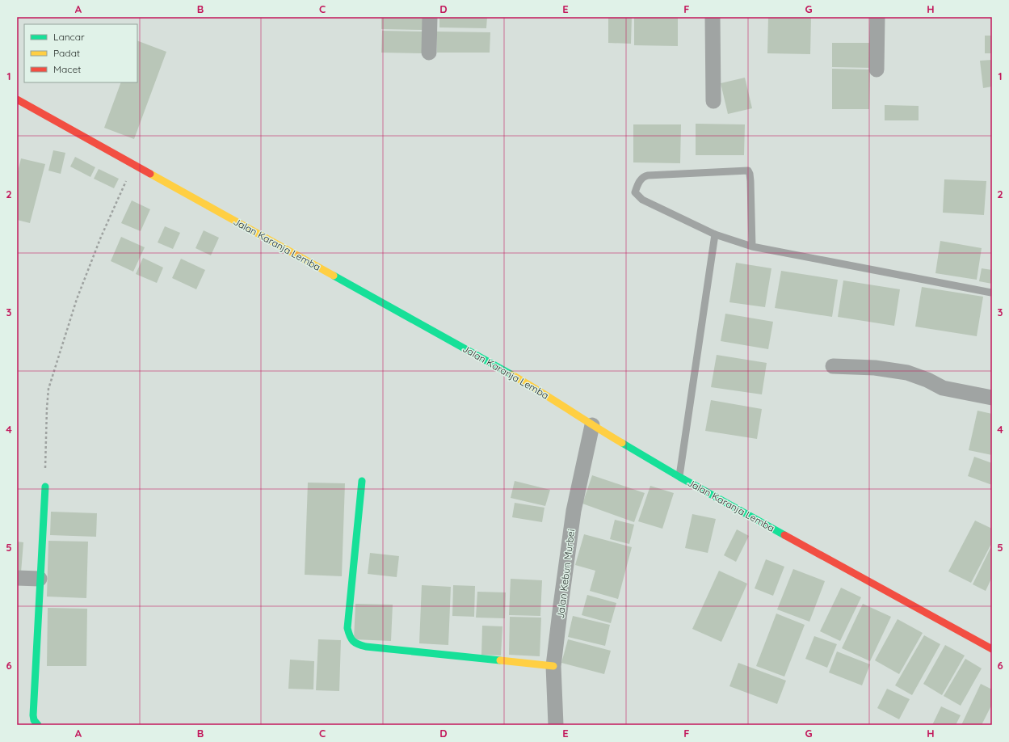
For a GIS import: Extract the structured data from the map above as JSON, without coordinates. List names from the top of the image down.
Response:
{
  "streets": {
    "main road": ["Jalan Karanja Lemba"],
    "street": ["Jalan Kebun Murbei"]
  },
  "crossings": [
    ["Jalan Karanja Lemba", "Jalan Kebun Murbei"]
  ],
  "legend": ["Lancar", "Padat", "Macet"],
  "grid": {
    "columns": [
      "A",
      "B",
      "C",
      "D",
      "E",
      "F",
      "G",
      "H"
    ],
    "rows": [
      "1",
      "2",
      "3",
      "4",
      "5",
      "6"
    ]
  }
}
